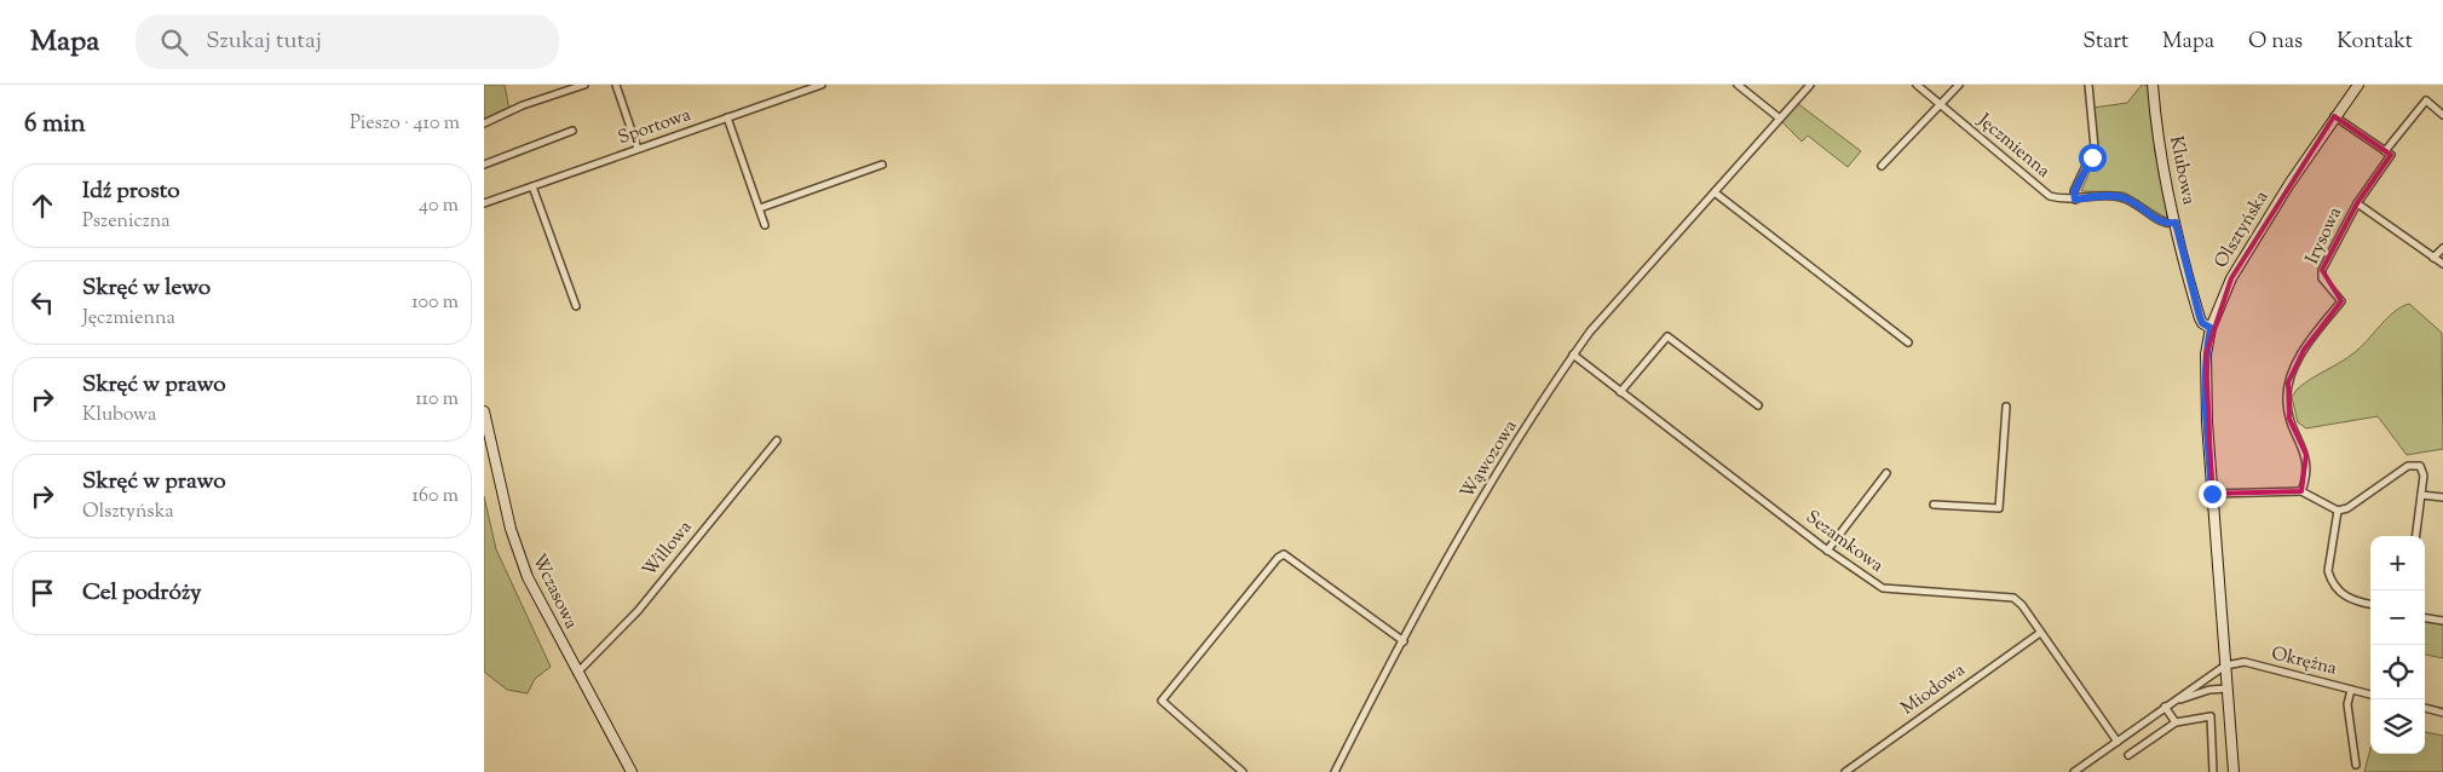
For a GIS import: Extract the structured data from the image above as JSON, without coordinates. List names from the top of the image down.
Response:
{
  "streets": {
    "street": [
      "Sportowa",
      "Jęczmienna",
      "Klubowa",
      "Olsztyńska",
      "Irysowa",
      "Wąwozowa",
      "Sezamkowa",
      "Willowa",
      "Wczasowa",
      "Okrężna",
      "Miodowa"
    ]
  },
  "crossings": [
    ["Jęczmienna", "Klubowa"],
    ["Klubowa", "Olsztyńska"],
    ["Olsztyńska", "Okrężna"],
    ["Wąwozowa", "Sezamkowa"],
    ["Sezamkowa", "Miodowa"],
    ["Willowa", "Wczasowa"]
  ],
  "page": {
    "header": "Mapa",
    "search": "Szukaj tutaj",
    "nav": [
      "Start",
      "Mapa",
      "O nas",
      "Kontakt"
    ],
    "heading": ["6 min", "Pieszo · 410 m"],
    "list": [
      ["Idź prosto", "Pszeniczna", "40 m"],
      ["Skręć w lewo", "Jęczmienna", "100 m"],
      ["Skręć w prawo", "Klubowa", "110 m"],
      ["Skręć w prawo", "Olsztyńska", "160 m"],
      "Cel podróży"
    ],
    "map_buttons": ["+", "−"]
  }
}
